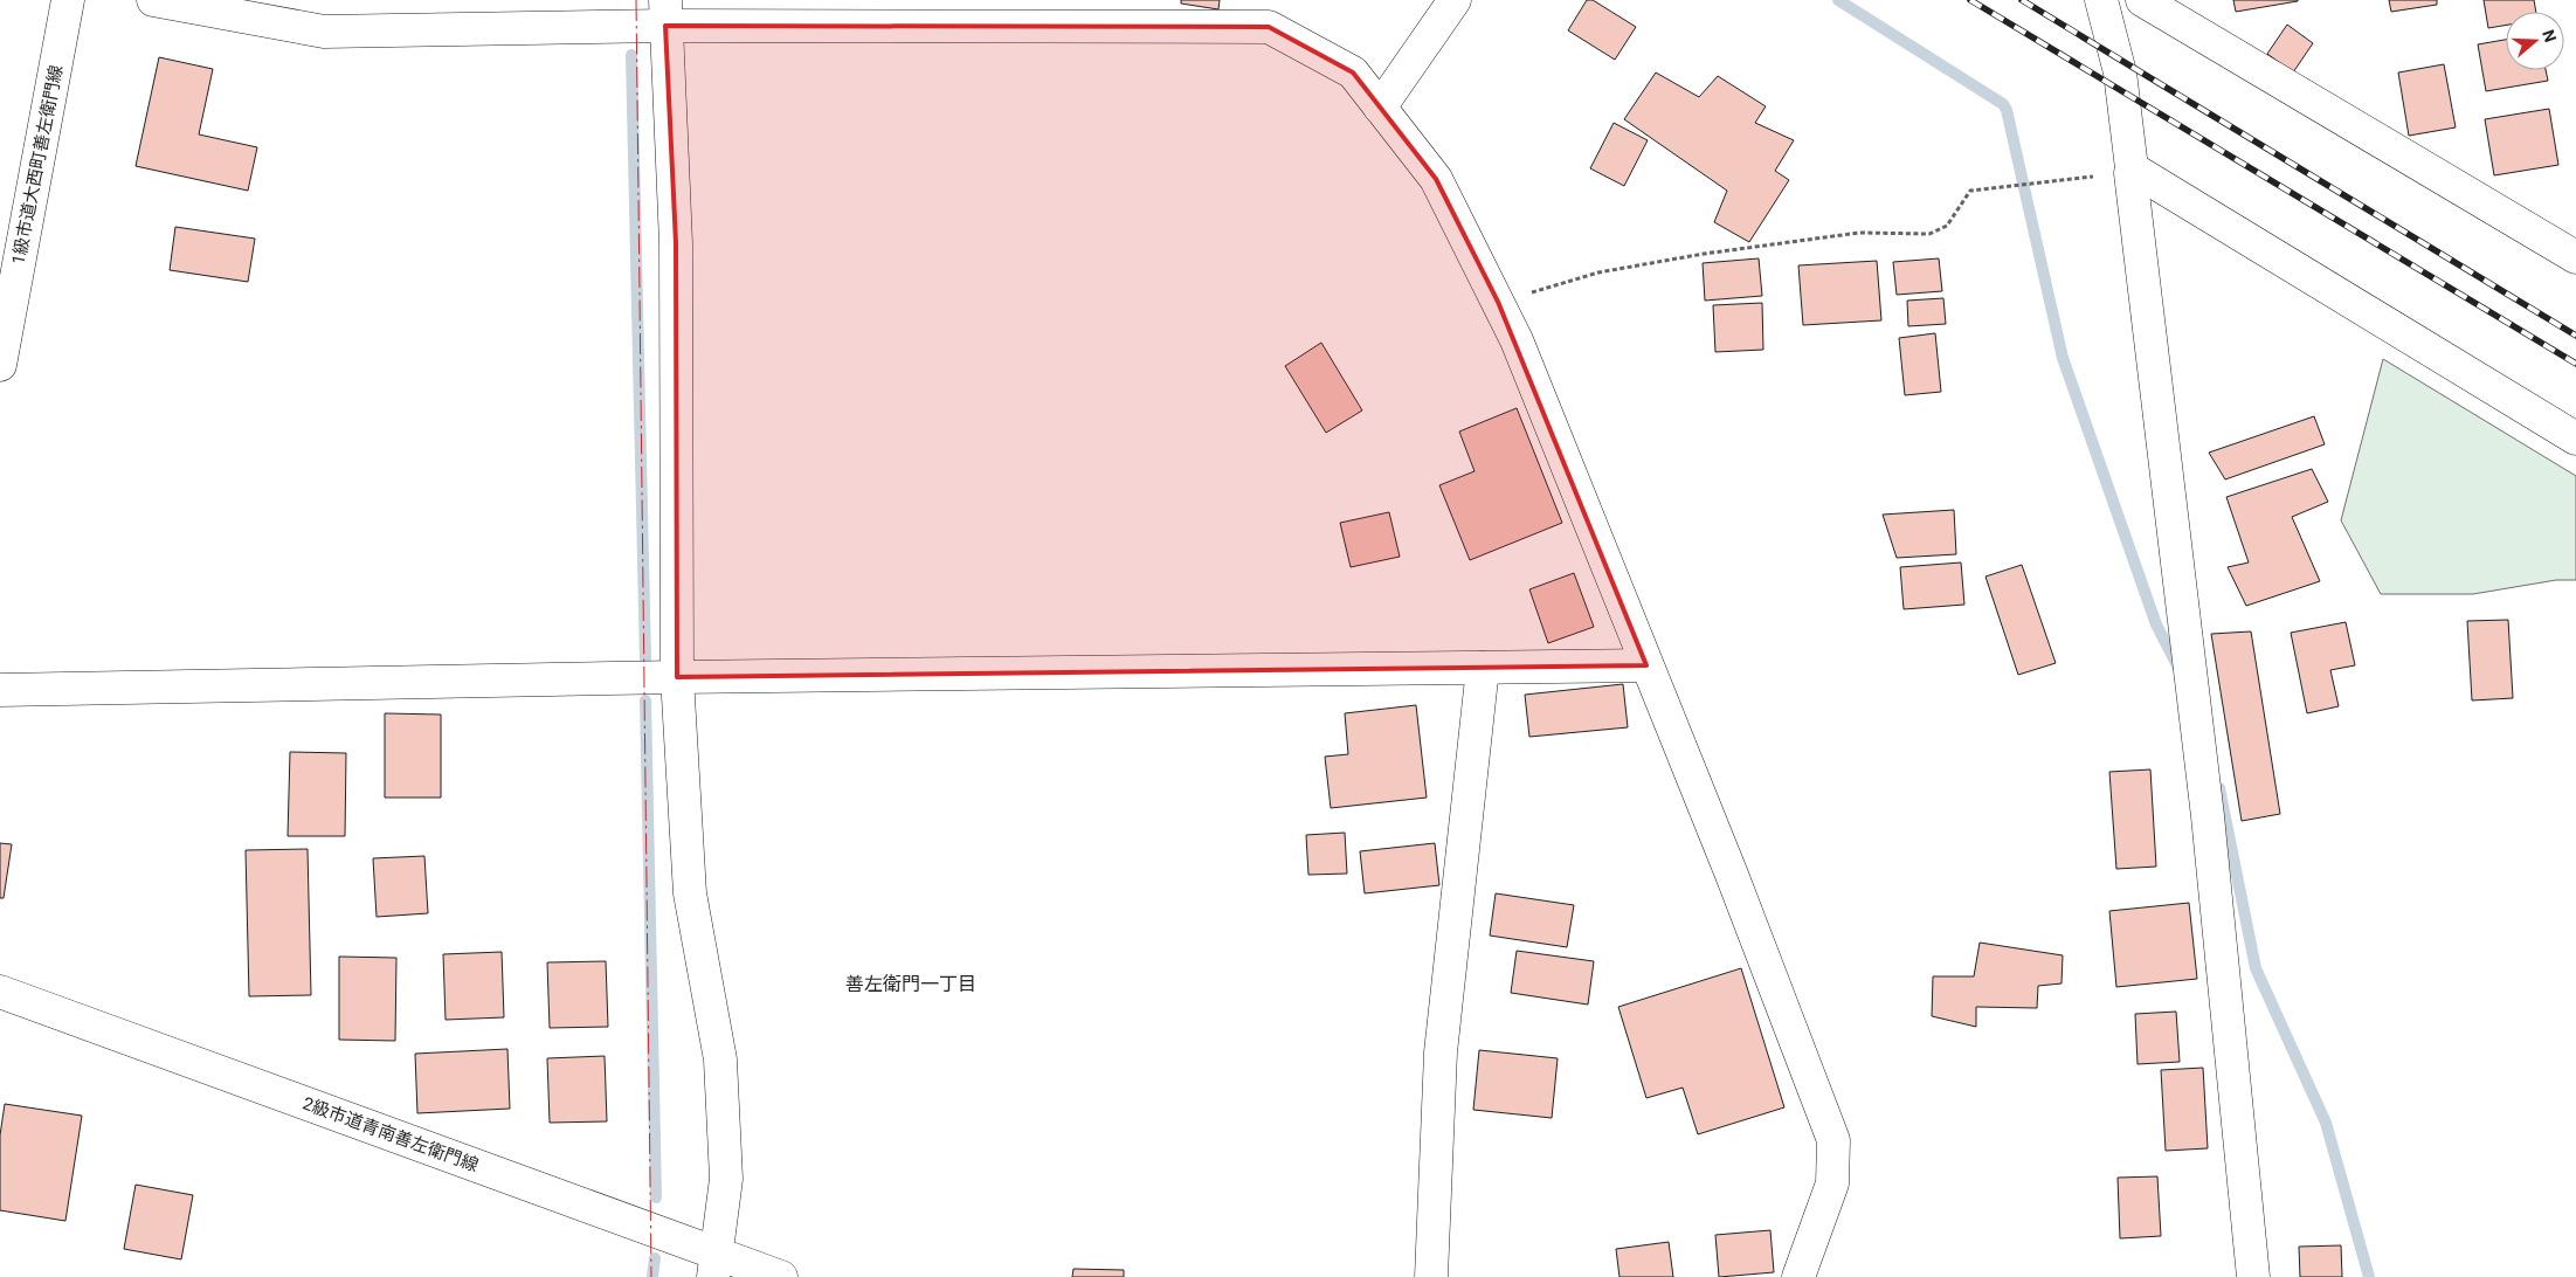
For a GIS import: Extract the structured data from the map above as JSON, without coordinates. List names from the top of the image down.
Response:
{
  "streets": {
    "street": ["1級市道大西町善左衛門線", "2級市道青南善左衛門線"]
  },
  "districts": ["善左衛門一丁目"],
  "north": "right"
}
